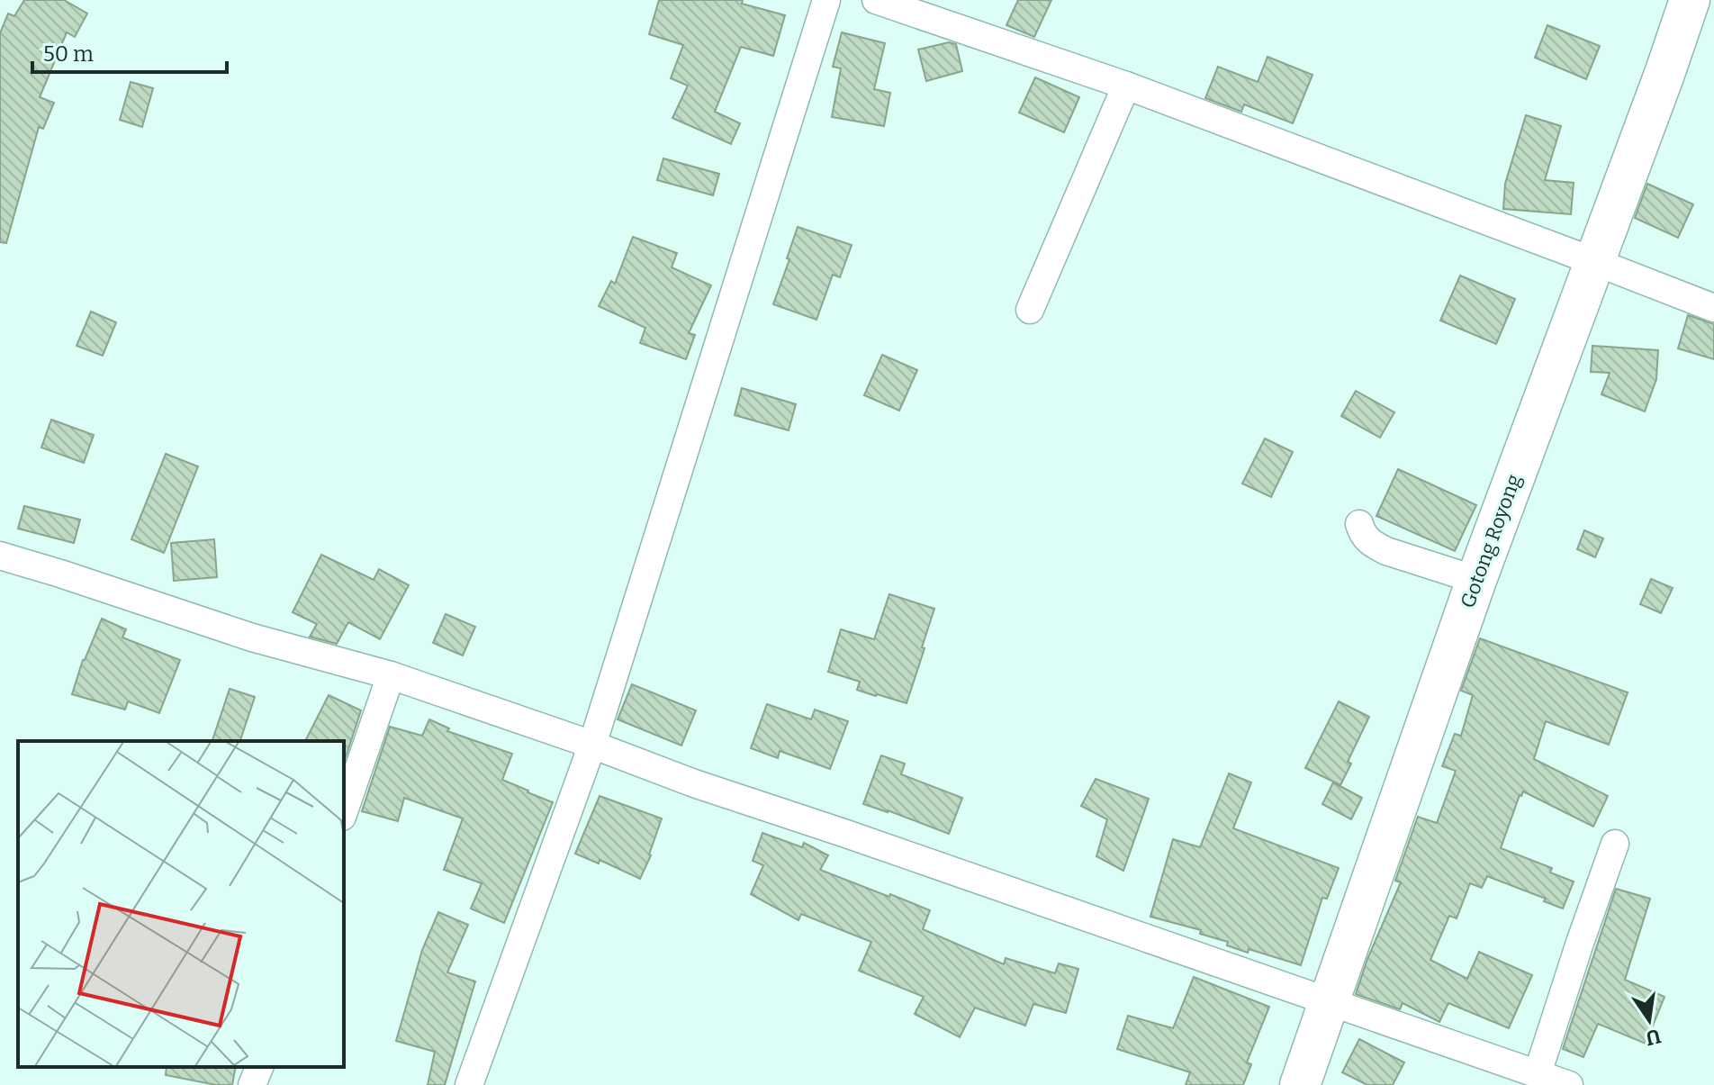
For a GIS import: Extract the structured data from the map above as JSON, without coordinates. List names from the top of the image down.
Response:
{
  "streets": {
    "street": ["Gotong Royong"]
  },
  "scale_bar": "50 m",
  "north": "bottom"
}
